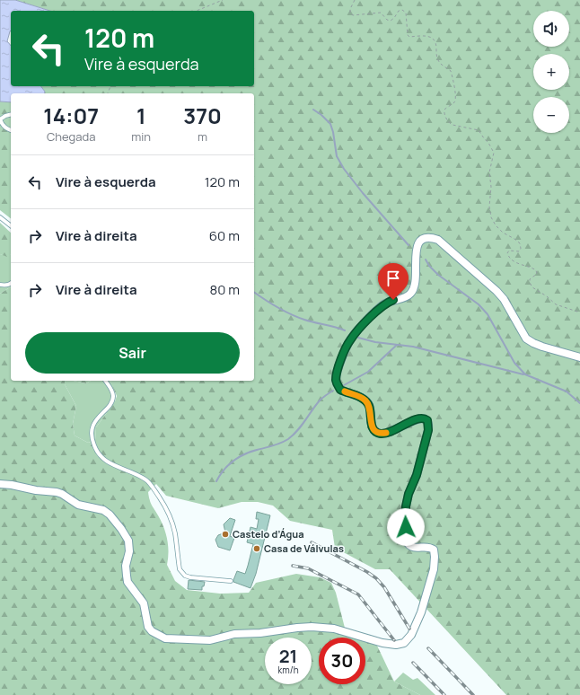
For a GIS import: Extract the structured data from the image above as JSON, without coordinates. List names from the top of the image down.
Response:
{
  "places": ["Castelo d’Água", "Casa de Válvulas"],
  "page": {
    "map_buttons": ["+", "−"],
    "turn": ["120 m", "Vire à esquerda"],
    "eta": [
      "14:07",
      "Chegada",
      "1",
      "min",
      "370",
      "m"
    ],
    "list": [
      {
        "name": "Vire à esquerda",
        "value": "120 m"
      },
      {
        "name": "Vire à direita",
        "value": "60 m"
      },
      {
        "name": "Vire à direita",
        "value": "80 m"
      }
    ],
    "buttons": "Sair",
    "speed": "21 km/h",
    "limit": "30"
  }
}
